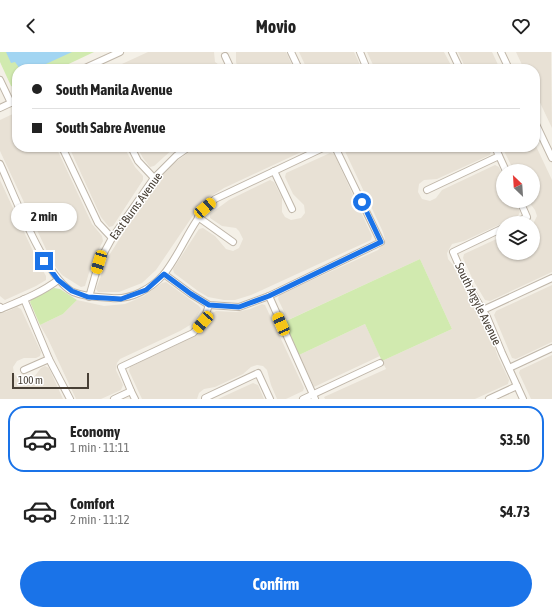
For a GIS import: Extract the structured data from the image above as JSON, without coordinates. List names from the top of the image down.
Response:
{
  "streets": {
    "street": ["East Burns Avenue", "South Argyle Avenue"]
  },
  "scale_bar": "100 m",
  "north": "top left",
  "page": {
    "header": "Movio",
    "banner": ["South Manila Avenue", "South Sabre Avenue"],
    "bubble": "2 min",
    "scale": "100 m",
    "list": [
      {
        "name": "Economy",
        "note": "1 min · 11:11",
        "value": "$3.50"
      },
      {
        "name": "Comfort",
        "note": "2 min · 11:12",
        "value": "$4.73"
      }
    ],
    "buttons": "Confirm"
  }
}
